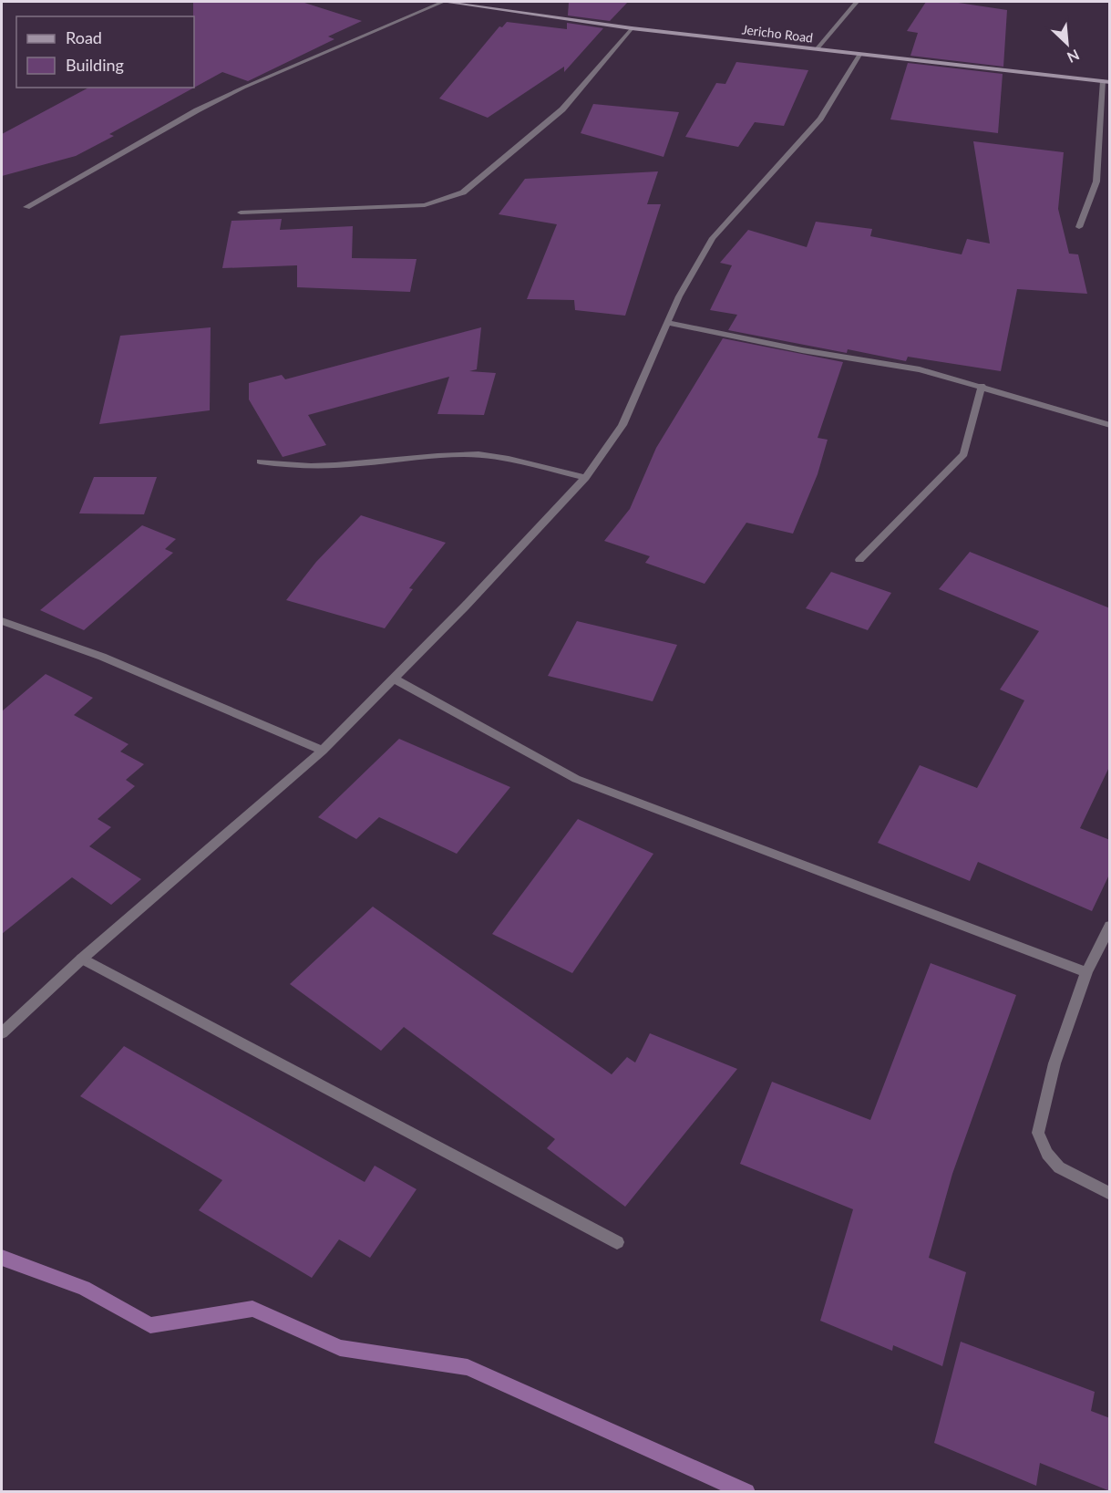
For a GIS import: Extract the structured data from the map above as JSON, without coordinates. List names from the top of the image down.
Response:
{
  "streets": {
    "street": ["Jericho Road"]
  },
  "legend": ["Road", "Building"],
  "north": "bottom right"
}
